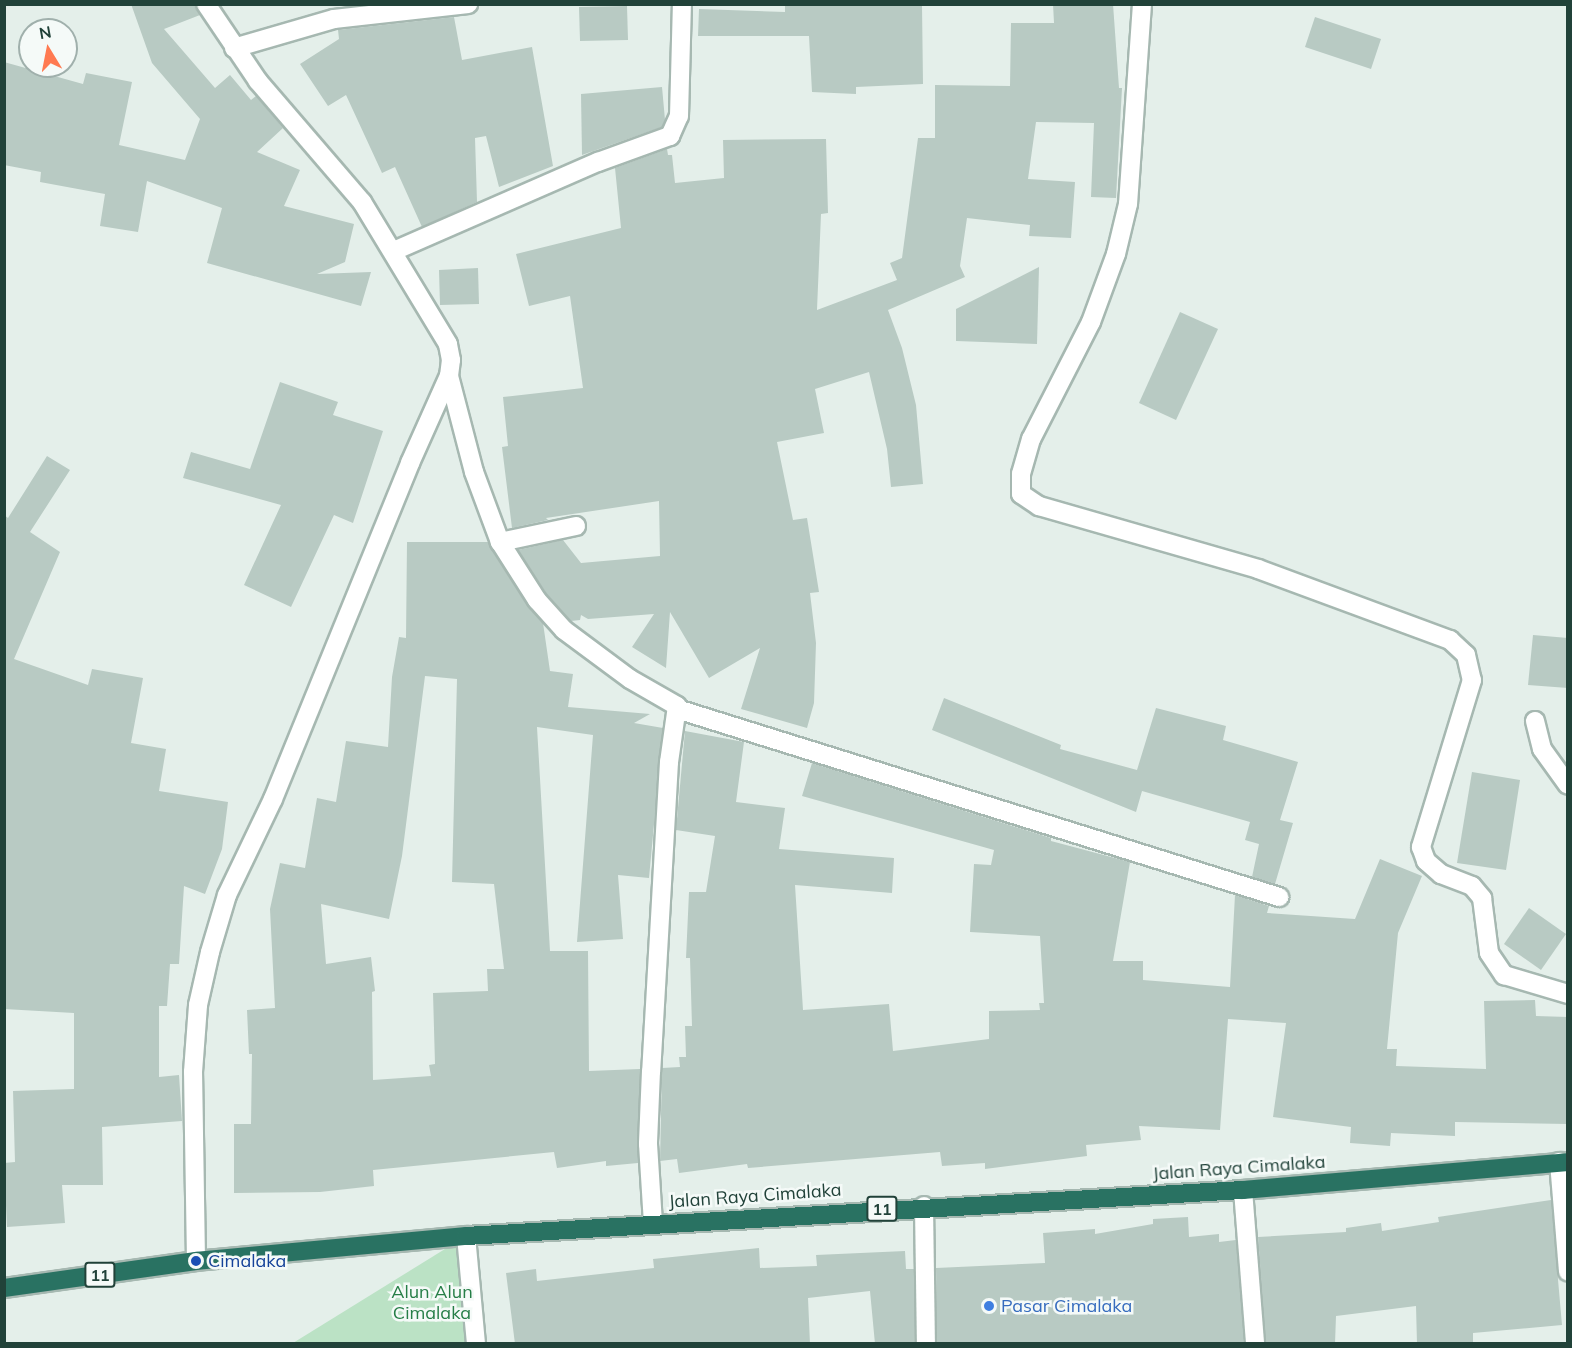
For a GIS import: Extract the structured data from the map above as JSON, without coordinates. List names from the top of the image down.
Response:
{
  "streets": {
    "highway": ["Jalan Raya Cimalaka", "11"]
  },
  "crossings": [
    ["Jalan Raya Cimalaka", "11"]
  ],
  "parks": ["Alun Alun Cimalaka"],
  "places": ["Cimalaka", "Pasar Cimalaka"],
  "north": "top"
}
